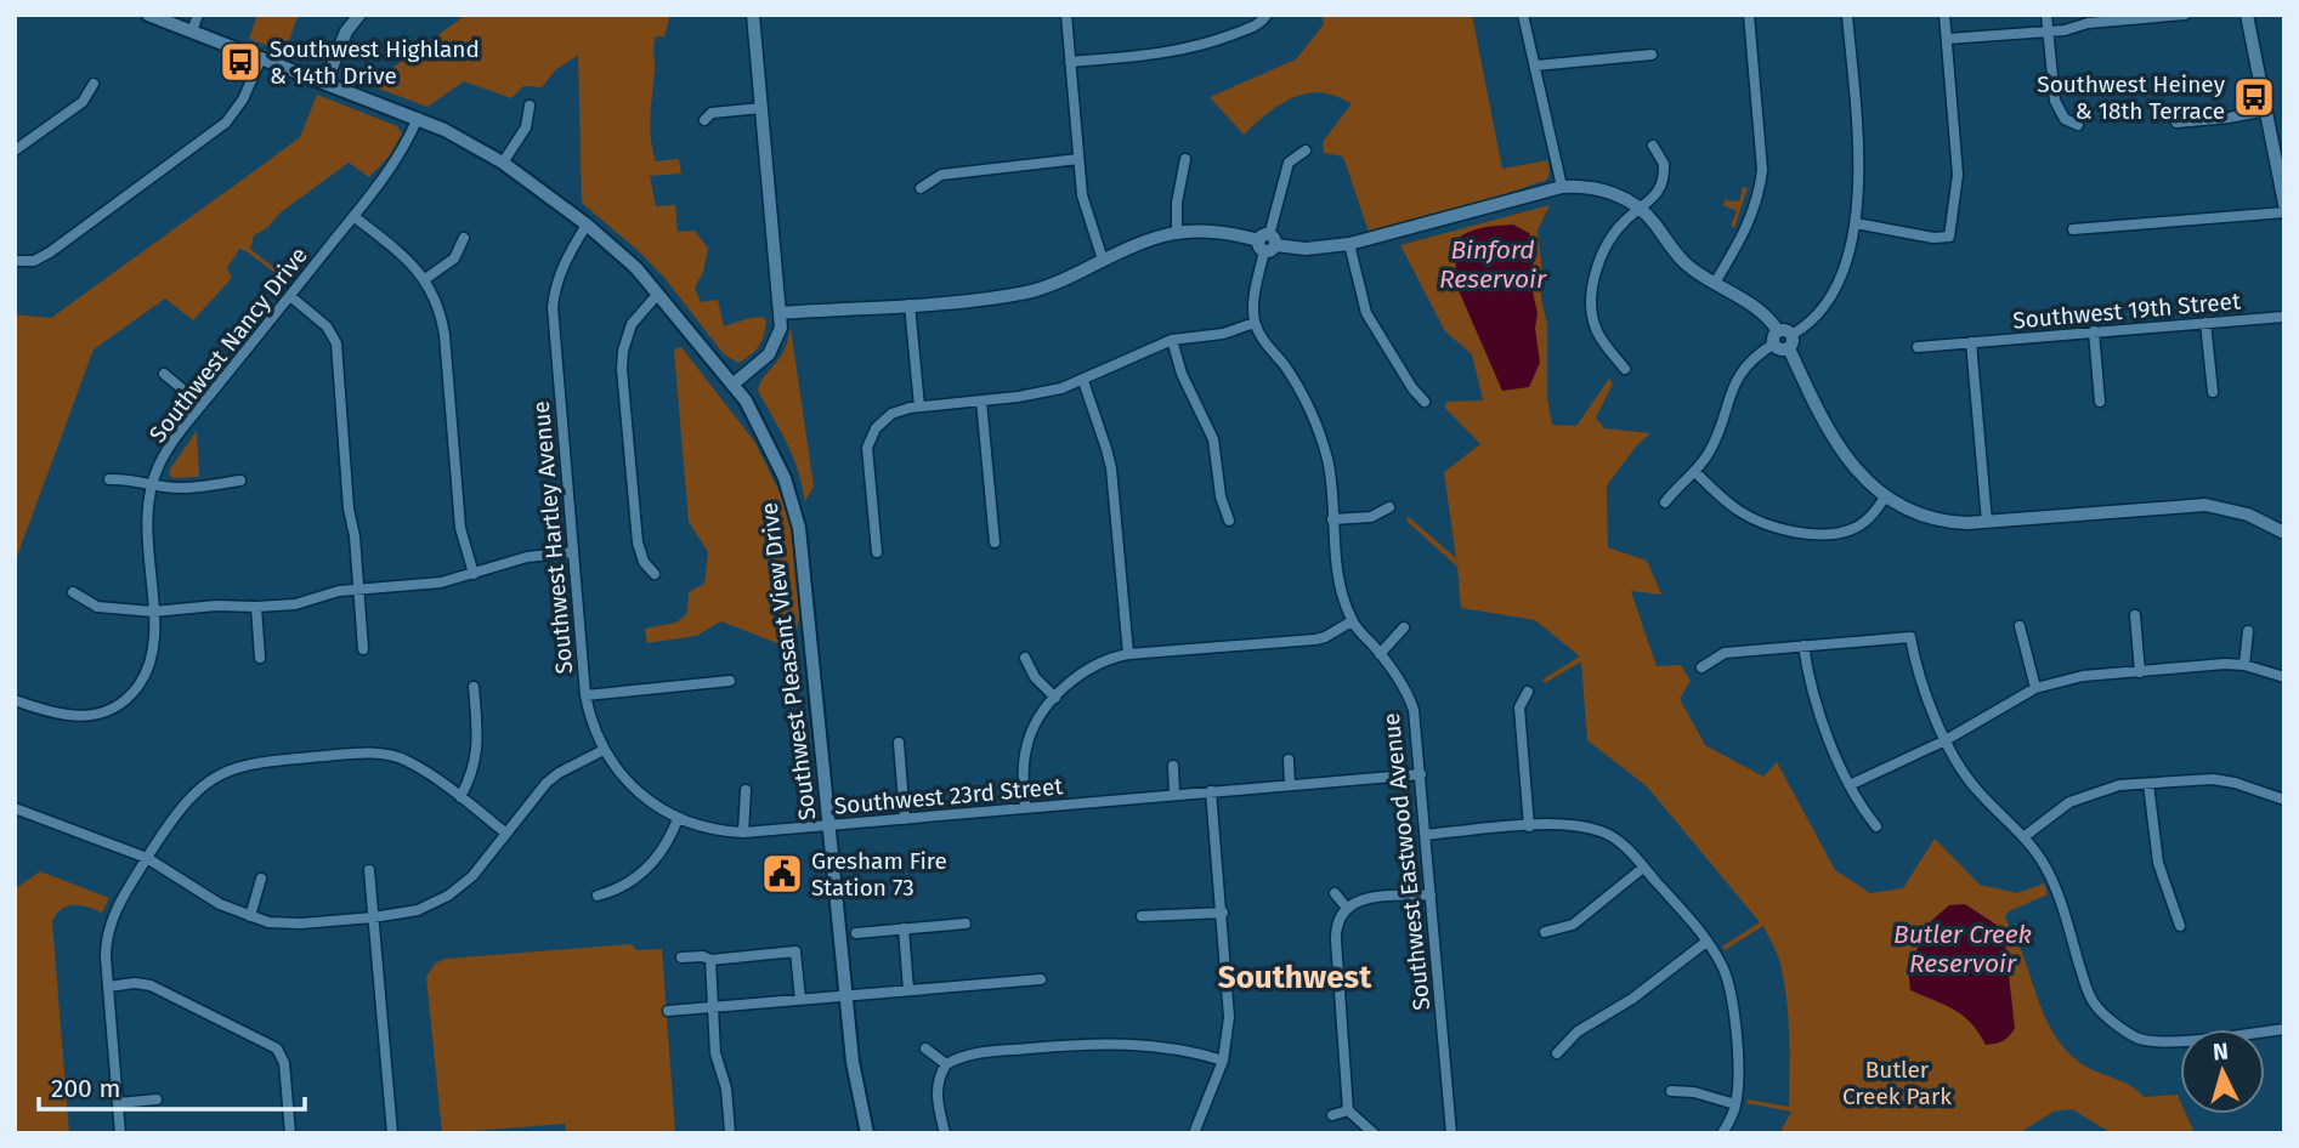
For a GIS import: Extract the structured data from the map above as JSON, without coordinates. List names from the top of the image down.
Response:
{
  "streets": {
    "main road": ["Southwest Pleasant View Drive"],
    "street": [
      "Southwest 19th Street",
      "Southwest Nancy Drive",
      "Southwest Hartley Avenue",
      "Southwest 23rd Street",
      "Southwest Eastwood Avenue"
    ]
  },
  "crossings": [
    ["Southwest Nancy Drive", "Southwest Pleasant View Drive"],
    ["Southwest Hartley Avenue", "Southwest Pleasant View Drive"],
    ["Southwest Hartley Avenue", "Southwest 23rd Street"],
    ["Southwest Pleasant View Drive", "Southwest 23rd Street"],
    ["Southwest 23rd Street", "Southwest Eastwood Avenue"]
  ],
  "districts": ["Southwest"],
  "water": ["Binford Reservoir", "Butler Creek Reservoir"],
  "parks": ["Butler Creek Park"],
  "places": {
    "bus stop": ["Southwest Highland & 14th Drive", "Southwest Heiney & 18th Terrace"],
    "public building": ["Gresham Fire Station 73"]
  },
  "scale_bar": "200 m",
  "north": "top"
}
